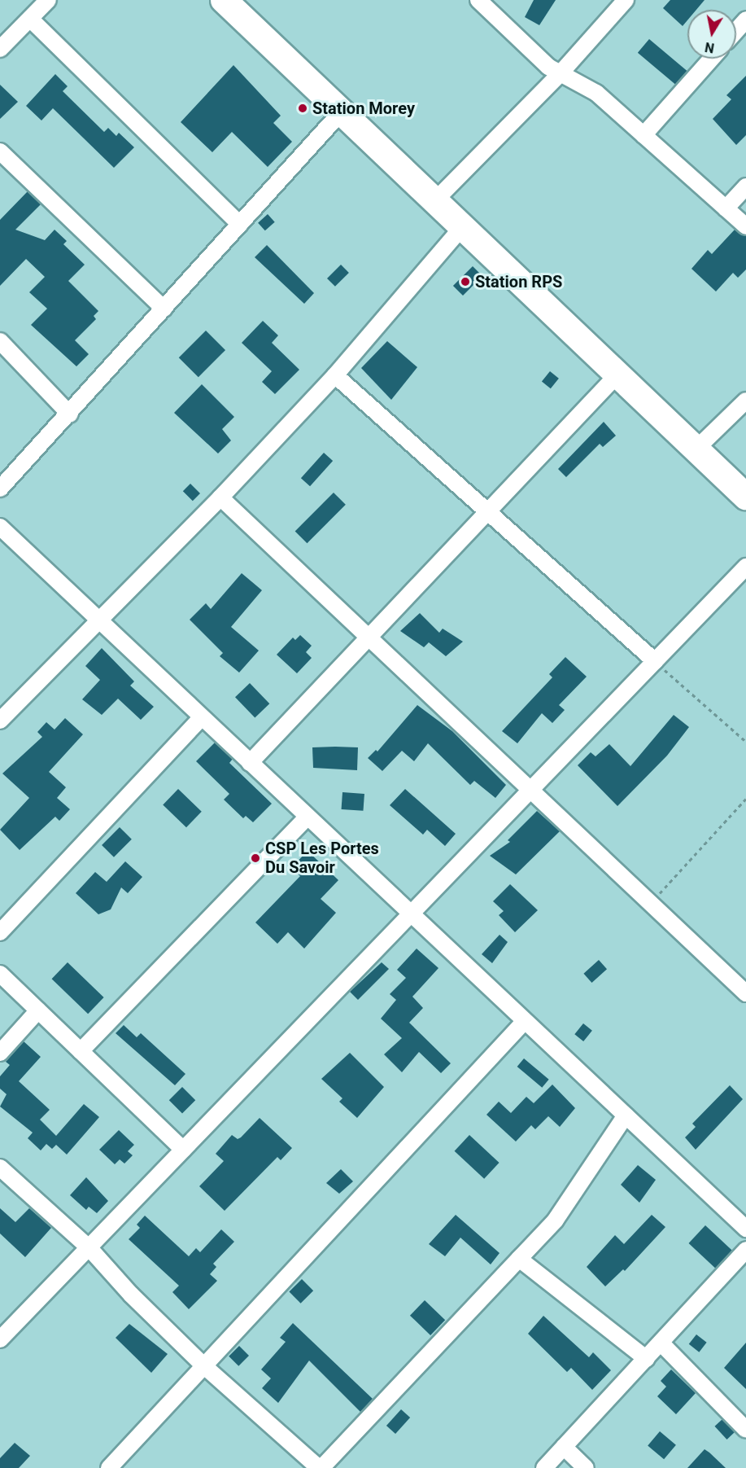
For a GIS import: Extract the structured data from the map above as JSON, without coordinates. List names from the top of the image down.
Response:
{
  "places": ["Station Morey", "Station RPS", "CSP Les Portes Du Savoir"],
  "north": "bottom"
}
